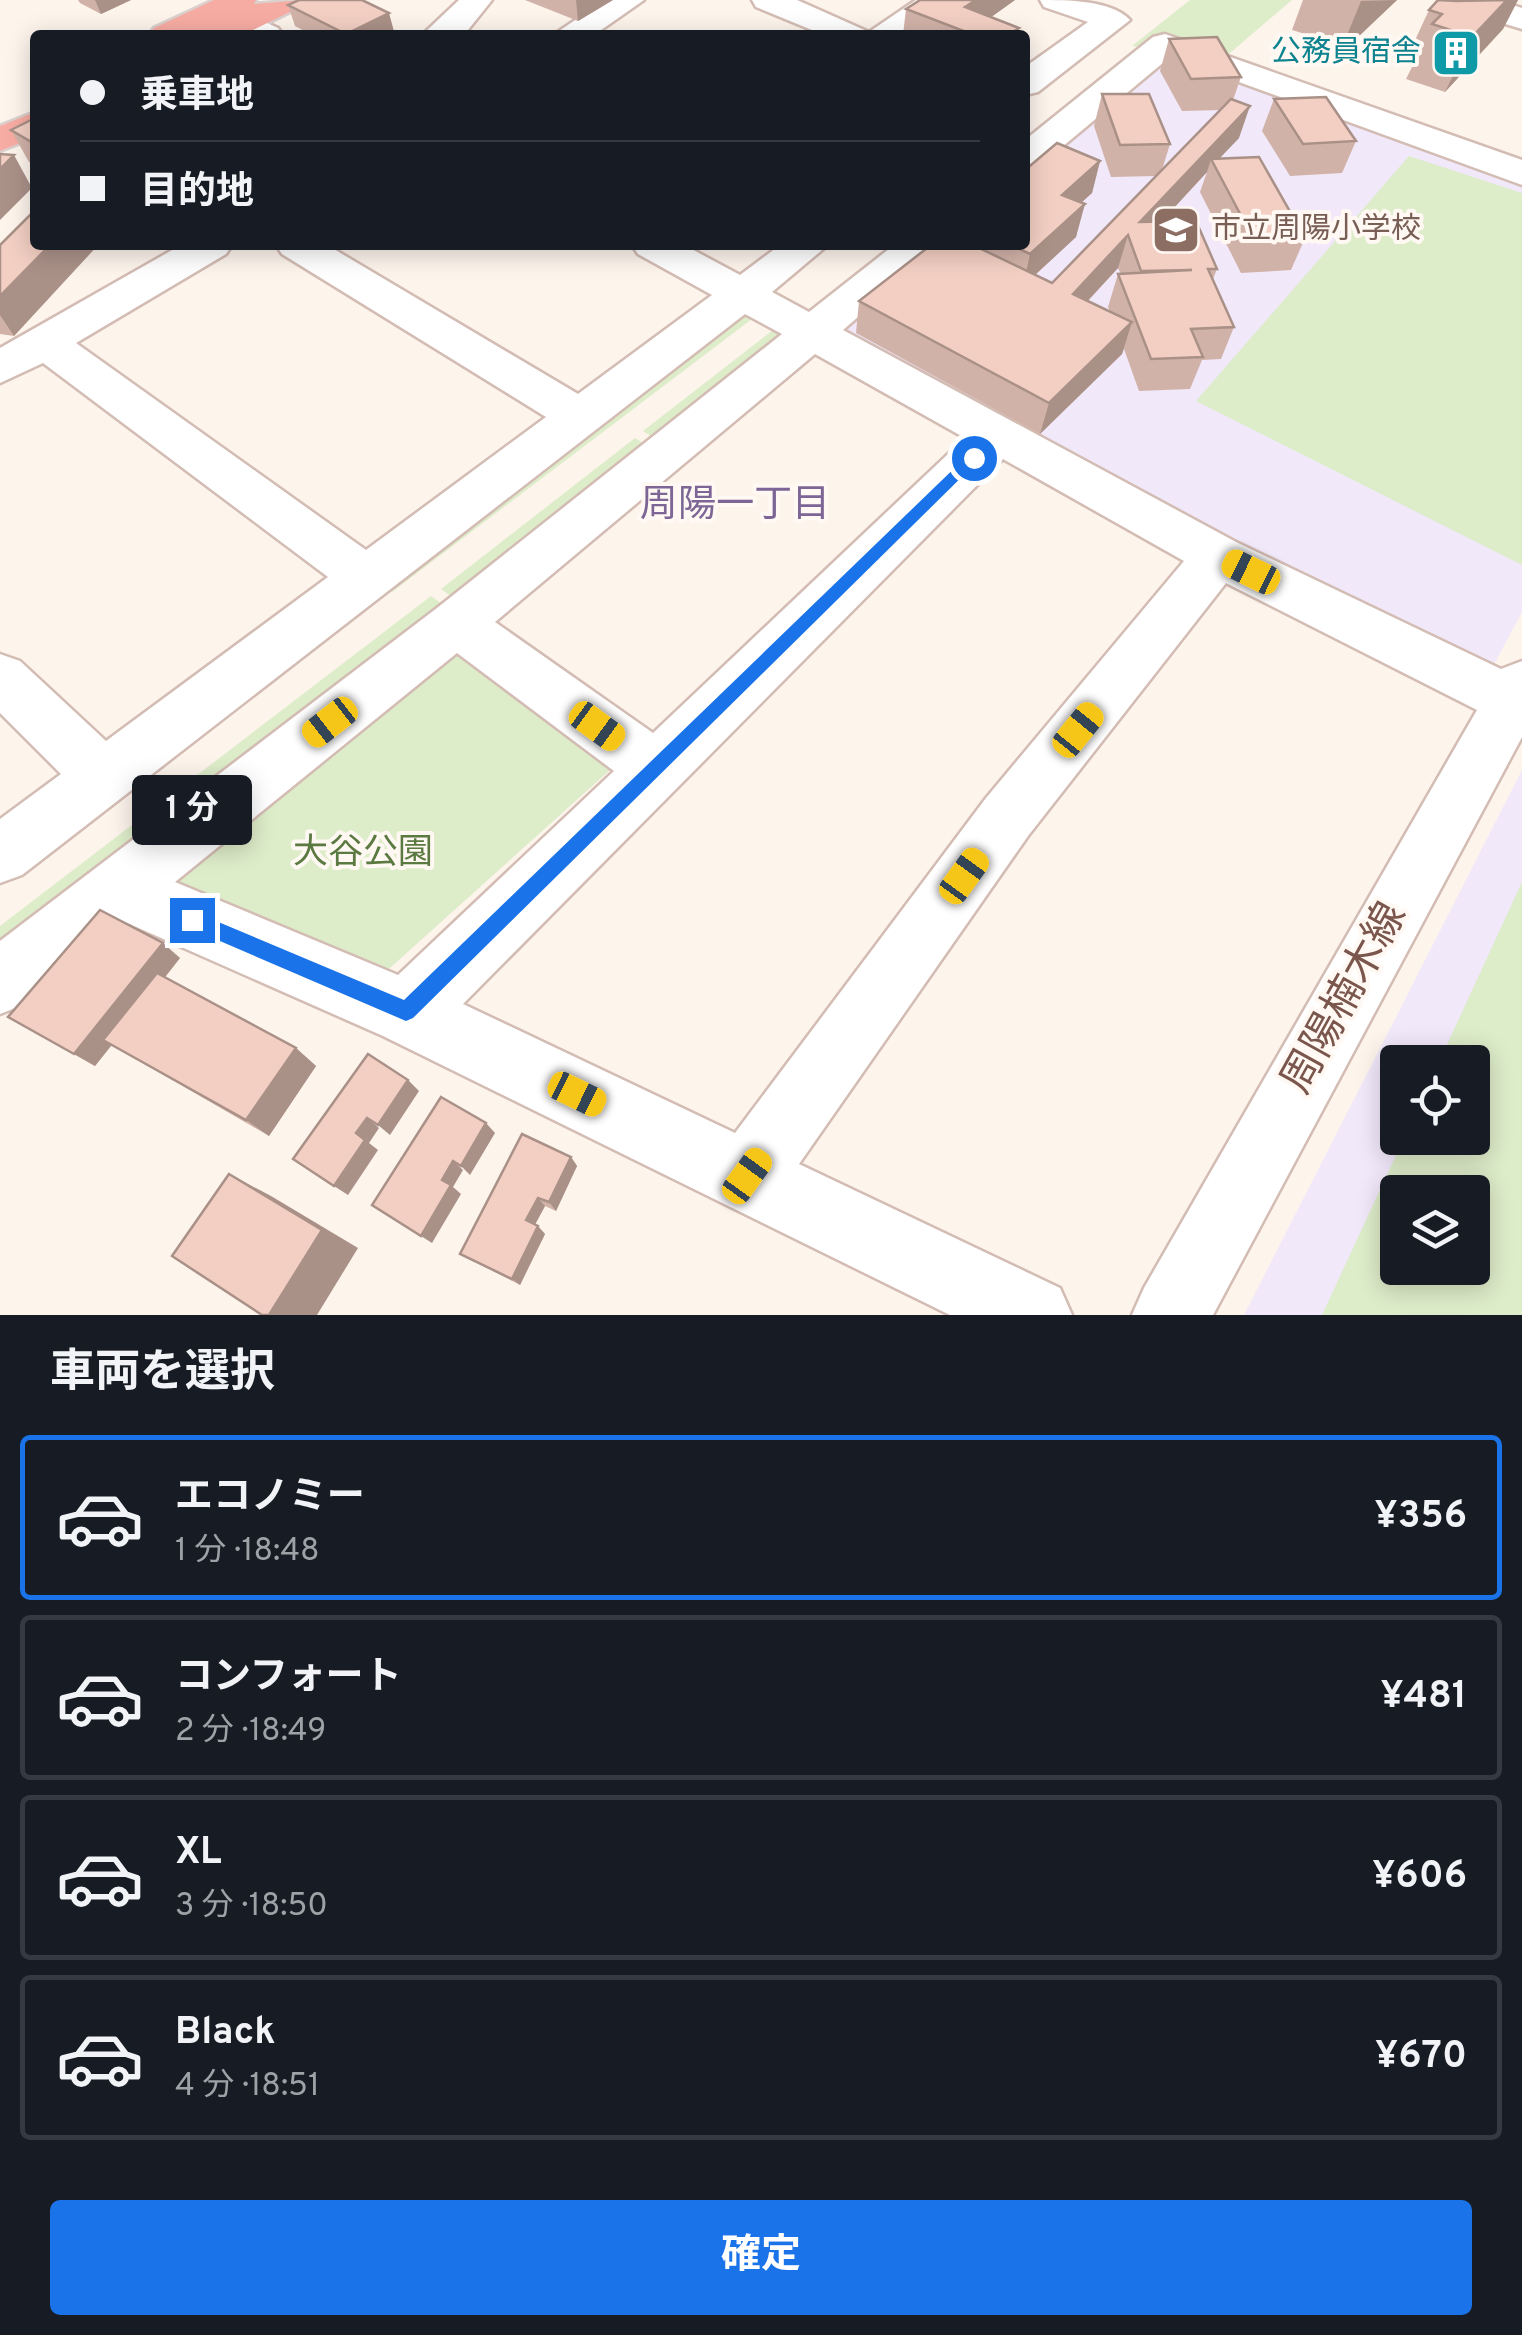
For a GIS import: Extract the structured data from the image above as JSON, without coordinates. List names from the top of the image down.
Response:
{
  "streets": {
    "street": ["周陽楠木線"]
  },
  "districts": ["周陽一丁目"],
  "parks": ["大谷公園"],
  "places": {
    "building": ["公務員宿舎"],
    "school or university": ["市立周陽小学校"]
  },
  "page": {
    "banner": ["乗車地", "目的地"],
    "bubble": "1 分",
    "heading": "車両を選択",
    "list": [
      {
        "name": "エコノミー",
        "note": "1 分 · 18:48",
        "value": "¥356"
      },
      {
        "name": "コンフォート",
        "note": "2 分 · 18:49",
        "value": "¥481"
      },
      {
        "name": "XL",
        "note": "3 分 · 18:50",
        "value": "¥606"
      },
      {
        "name": "Black",
        "note": "4 分 · 18:51",
        "value": "¥670"
      }
    ],
    "buttons": "確定"
  }
}
